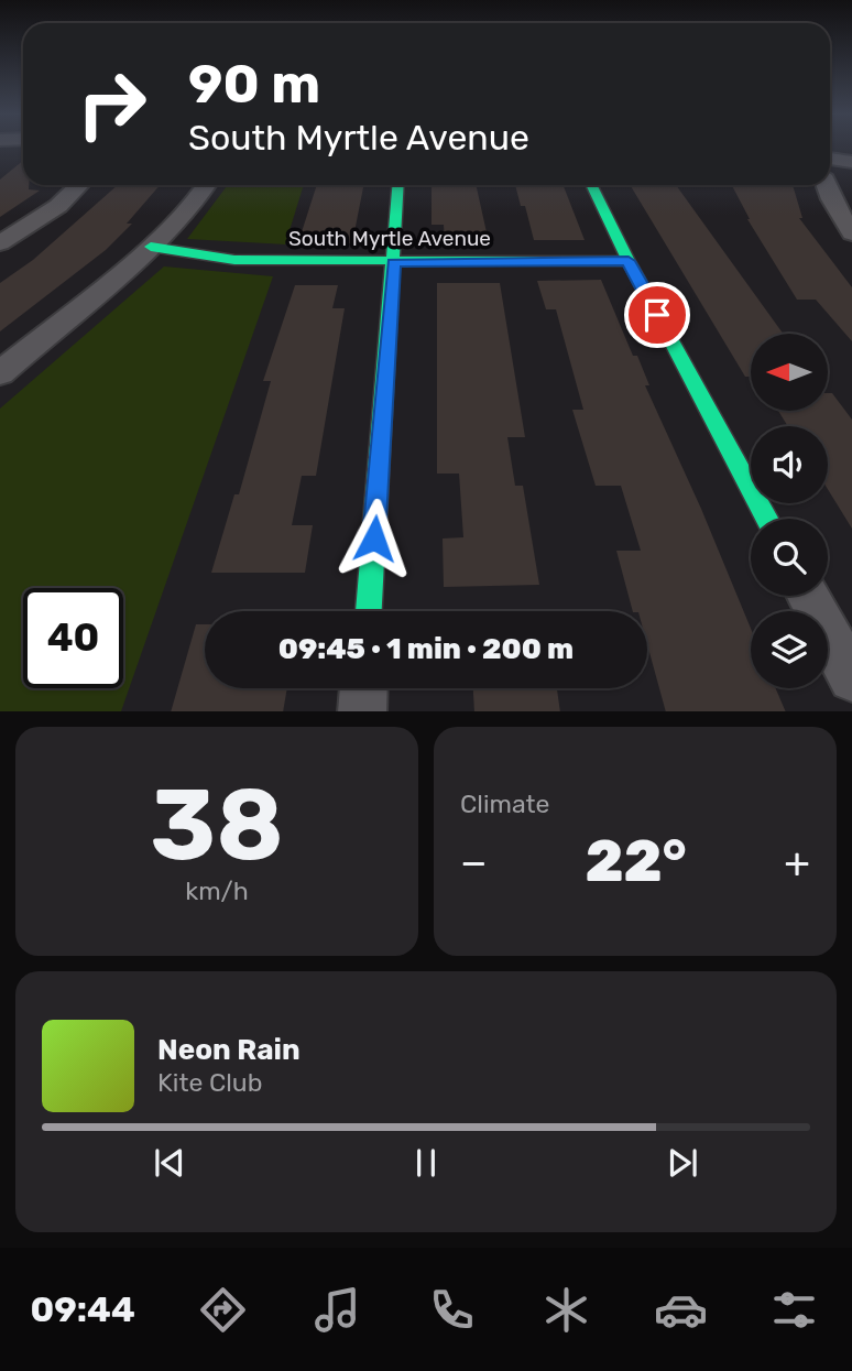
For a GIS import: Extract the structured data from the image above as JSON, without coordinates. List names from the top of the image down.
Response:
{
  "streets": {
    "street": ["South Myrtle Avenue"]
  },
  "north": "left",
  "page": {
    "turn": ["90 m", "South Myrtle Avenue"],
    "limit": "40",
    "trip": "09:45 · 1 min · 200 m",
    "tile": [
      ["38", "km/h"],
      "Climate"
    ],
    "heat": ["−", "22°", "+"],
    "song": ["Neon Rain", "Kite Club"],
    "tabs": "09:44"
  }
}
